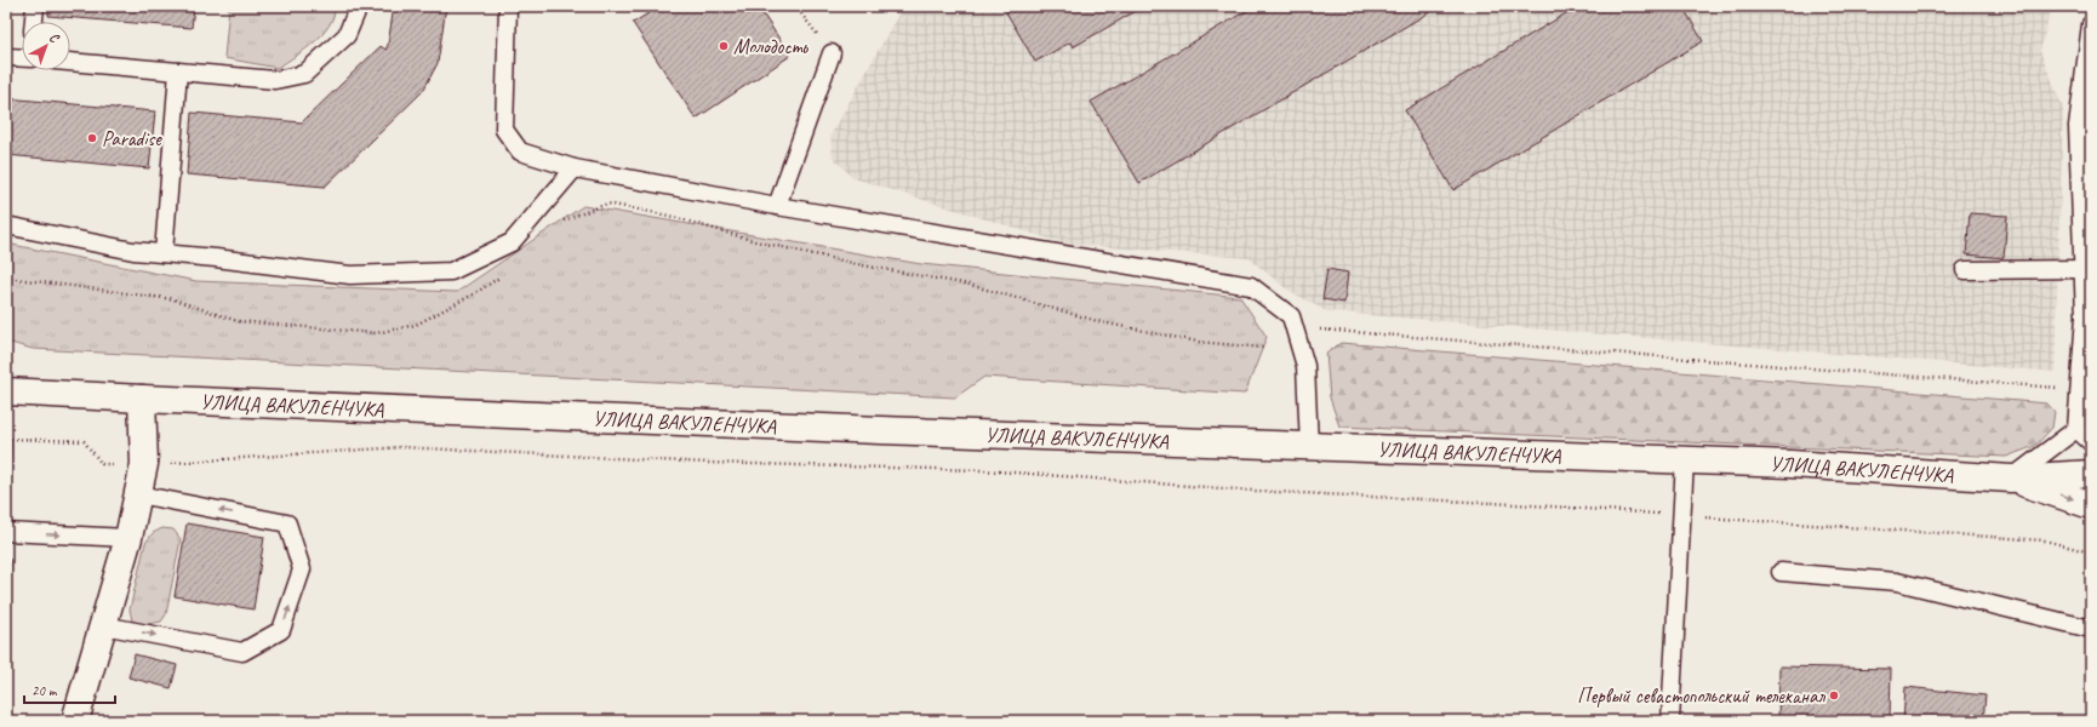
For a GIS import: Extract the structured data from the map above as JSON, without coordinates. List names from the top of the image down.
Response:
{
  "streets": {
    "main road": ["УЛИЦА ВАКУЛЕНЧУКА"]
  },
  "places": ["Молодость", "Paradise", "Первый севастопольский телеканал"],
  "scale_bar": "20 m",
  "north": "top right"
}
